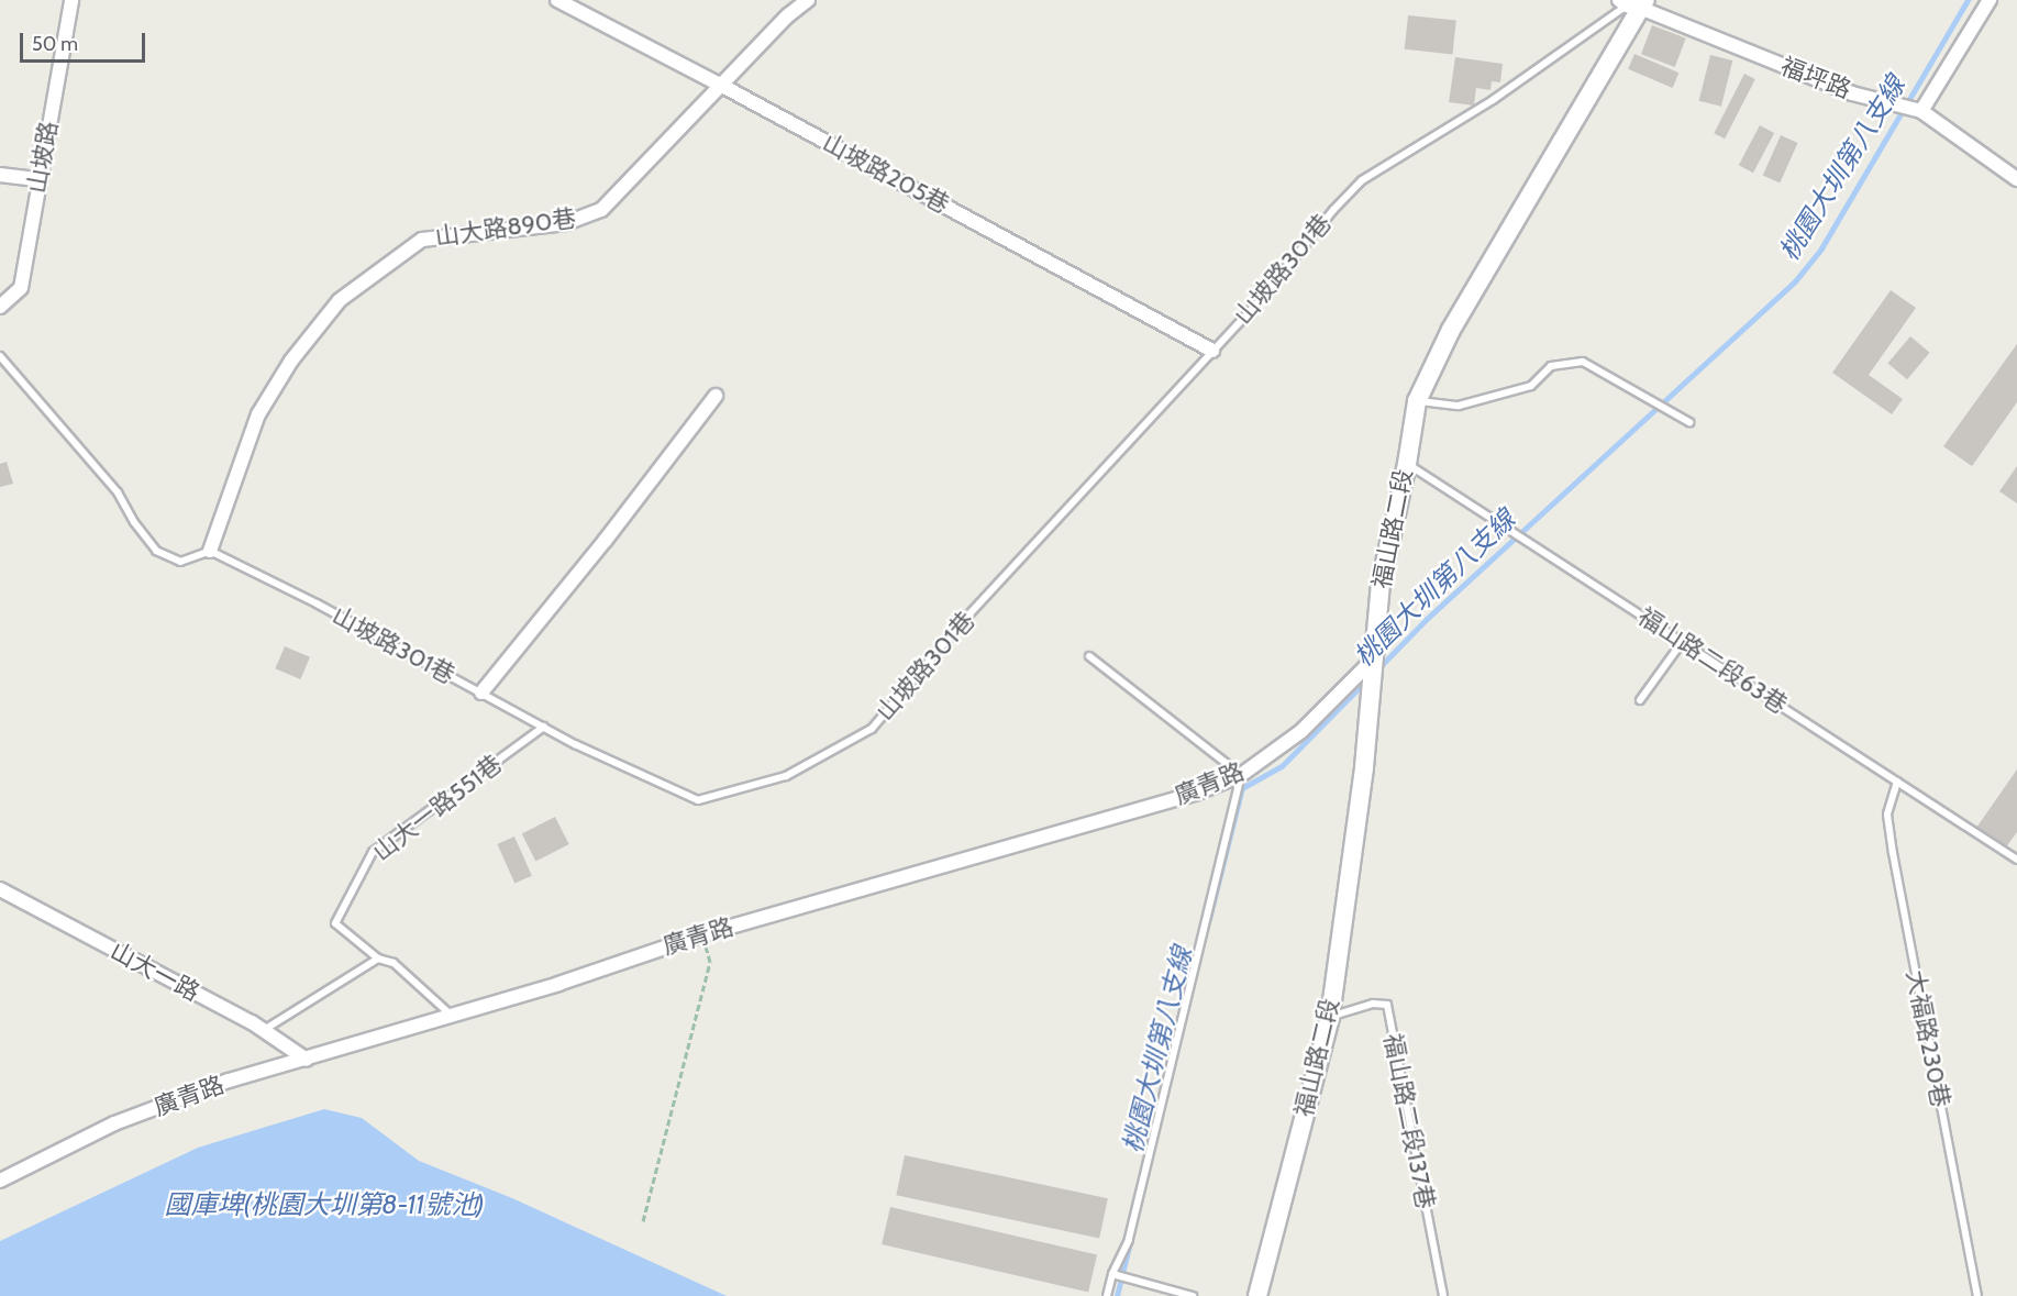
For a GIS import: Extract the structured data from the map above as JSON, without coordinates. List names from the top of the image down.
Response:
{
  "streets": {
    "street": [
      "福坪路",
      "山坡路",
      "山坡路205巷",
      "山大路890巷",
      "福山路二段",
      "廣青路",
      "山大一路"
    ],
    "lane": [
      "山坡路301巷",
      "福山路二段63巷",
      "山大一路551巷",
      "大福路230巷",
      "福山路二段137巷"
    ]
  },
  "crossings": [
    ["福坪路", "山坡路301巷"],
    ["福坪路", "福山路二段"],
    ["山坡路205巷", "山大路890巷"],
    ["山坡路205巷", "山坡路301巷"],
    ["山大路890巷", "山坡路301巷"],
    ["山坡路301巷", "福山路二段"],
    ["山坡路301巷", "山大一路551巷"],
    ["福山路二段", "福山路二段63巷"],
    ["福山路二段", "廣青路"],
    ["福山路二段", "福山路二段137巷"],
    ["福山路二段63巷", "大福路230巷"],
    ["廣青路", "山大一路551巷"],
    ["廣青路", "山大一路"]
  ],
  "water": ["桃園大圳第八支線", "國庫埤(桃園大圳第8-11號池)"],
  "scale_bar": "50 m"
}
